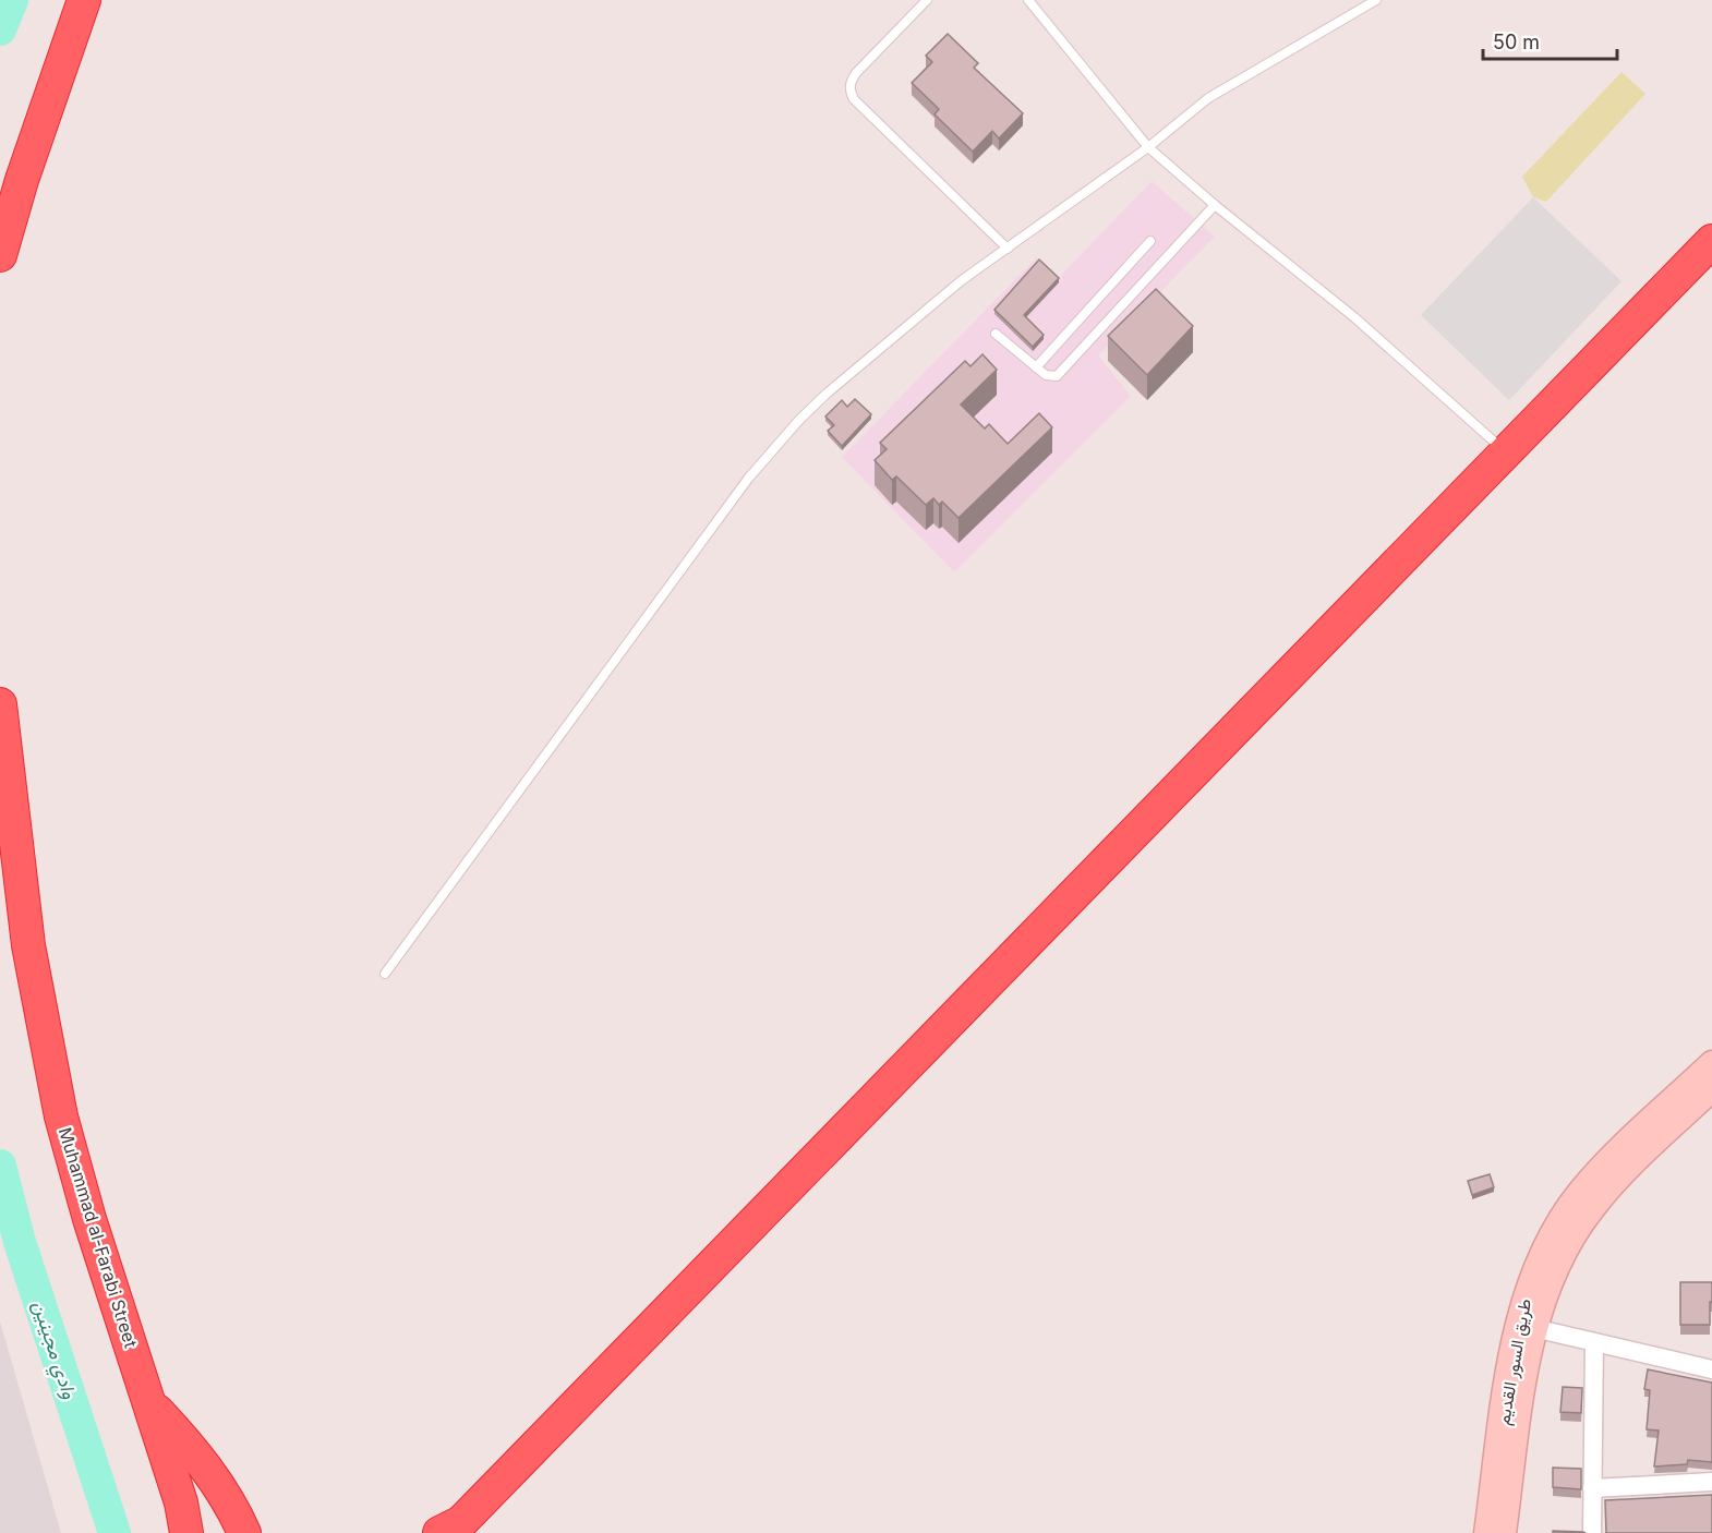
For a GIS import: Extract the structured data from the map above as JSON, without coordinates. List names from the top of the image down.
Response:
{
  "streets": {
    "highway": ["Muhammad al-Farabi Street"],
    "main road": ["طريق السور القديم"]
  },
  "water": ["وادي مجينين"],
  "scale_bar": "50 m"
}
